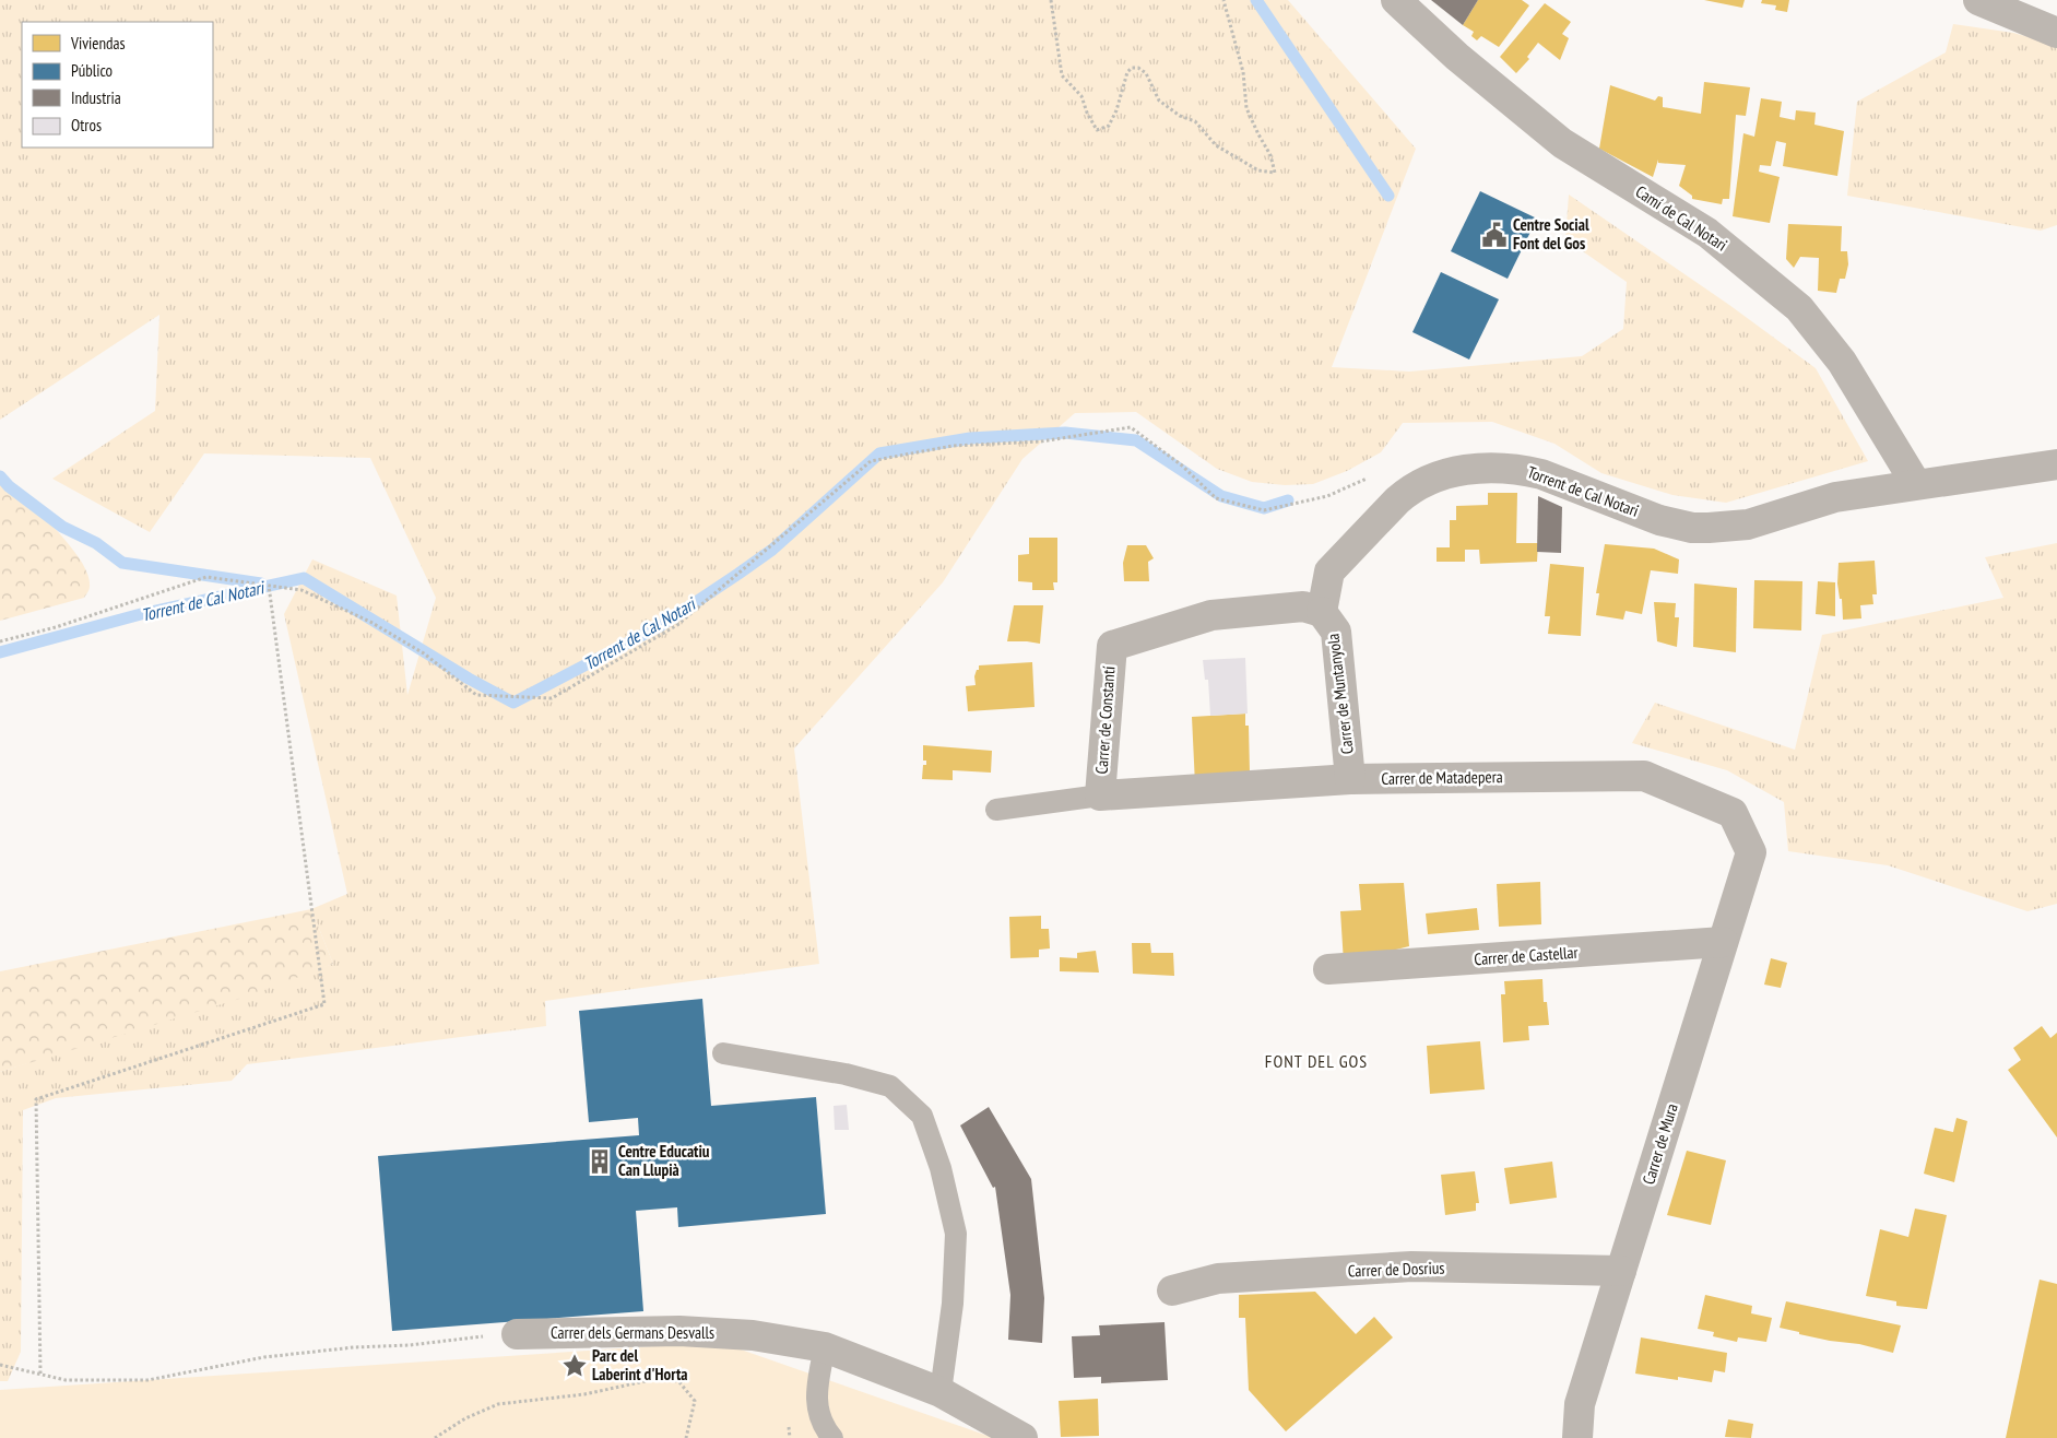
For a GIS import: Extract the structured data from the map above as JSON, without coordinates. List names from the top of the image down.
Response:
{
  "streets": {
    "street": [
      "Camí de Cal Notari",
      "Torrent de Cal Notari",
      "Carrer de Muntanyola",
      "Carrer de Constantí",
      "Carrer de Matadepera",
      "Carrer de Castellar",
      "Carrer de Mura",
      "Carrer de Dosrius",
      "Carrer dels Germans Desvalls"
    ]
  },
  "crossings": [
    ["Camí de Cal Notari", "Torrent de Cal Notari"],
    ["Torrent de Cal Notari", "Carrer de Muntanyola"],
    ["Torrent de Cal Notari", "Carrer de Constantí"],
    ["Carrer de Muntanyola", "Carrer de Constantí"],
    ["Carrer de Muntanyola", "Carrer de Matadepera"],
    ["Carrer de Constantí", "Carrer de Matadepera"],
    ["Carrer de Matadepera", "Carrer de Mura"],
    ["Carrer de Castellar", "Carrer de Mura"],
    ["Carrer de Mura", "Carrer de Dosrius"]
  ],
  "districts": ["FONT DEL GOS"],
  "water": ["Torrent de Cal Notari"],
  "places": {
    "public building": ["Centre Social Font del Gos"],
    "building": ["Centre Educatiu Can Llupià"],
    "place": ["Parc del Laberint d'Horta"]
  },
  "legend": [
    "Viviendas",
    "Público",
    "Industria",
    "Otros"
  ]
}
